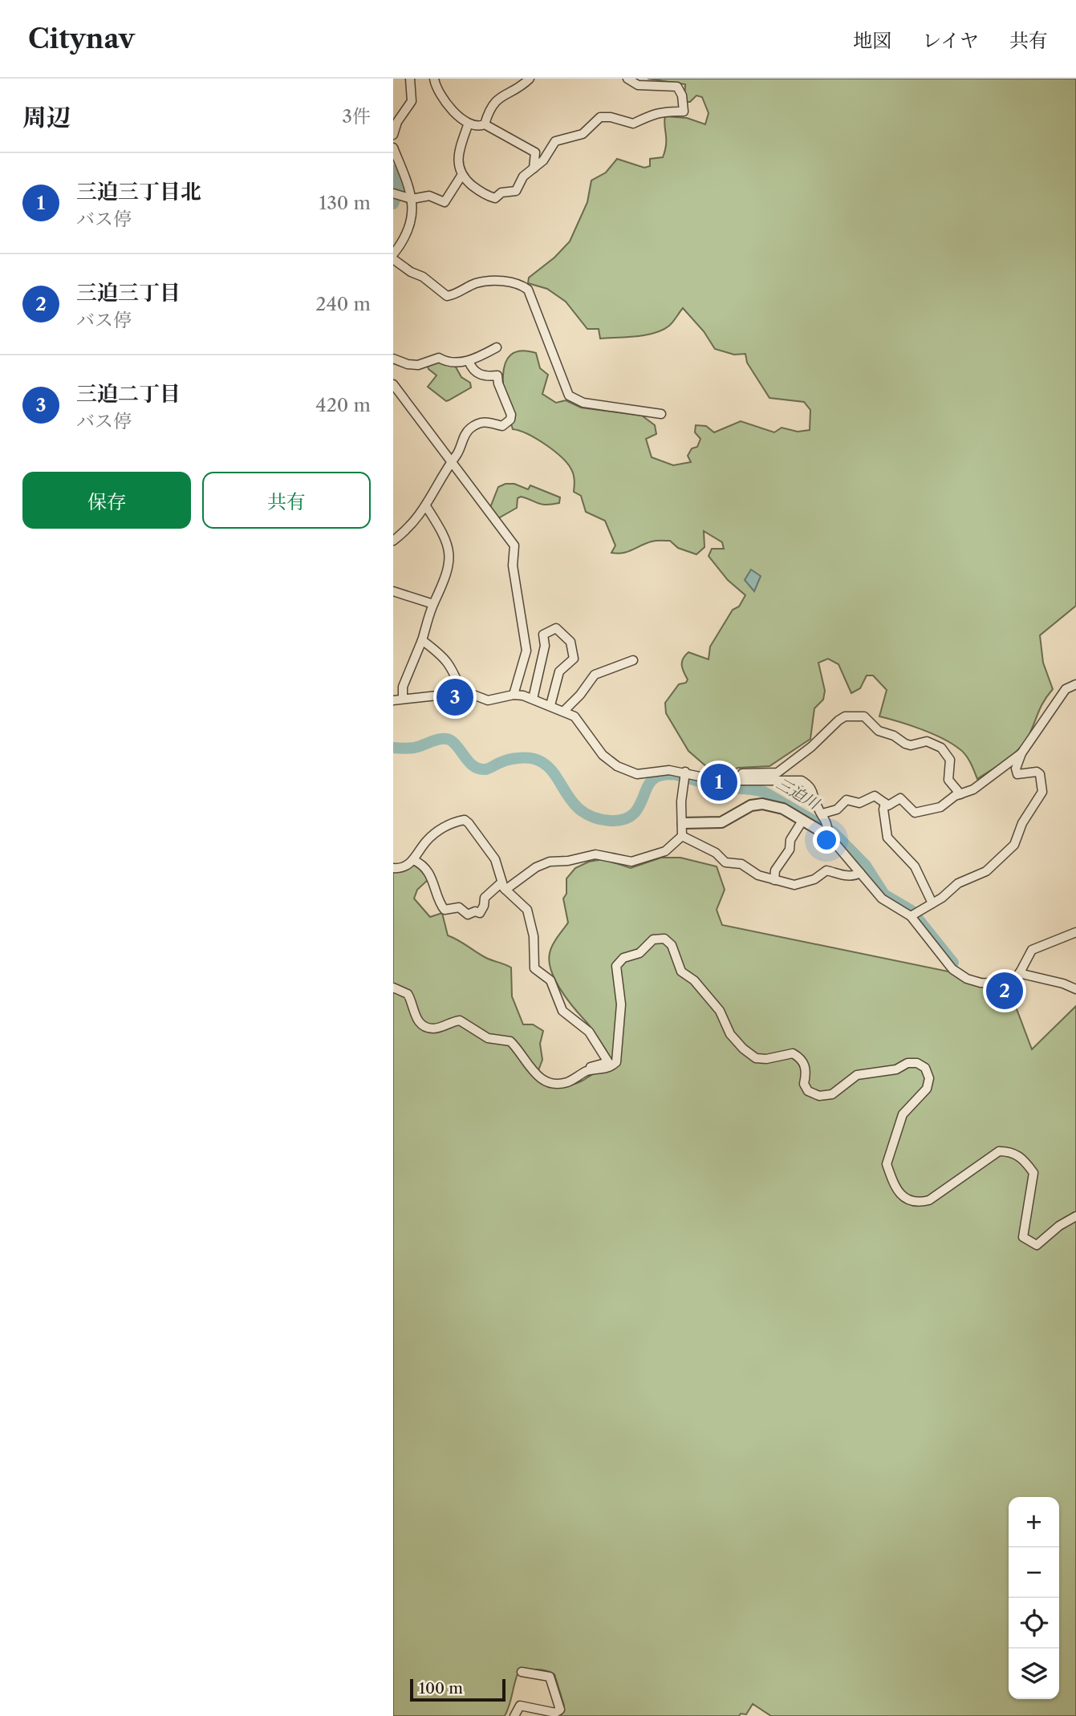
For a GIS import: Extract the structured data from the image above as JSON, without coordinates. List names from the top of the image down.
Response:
{
  "water": ["三迫川"],
  "scale_bar": "100 m",
  "page": {
    "header": "Citynav",
    "nav": ["地図", "レイヤ", "共有"],
    "heading": ["周辺", "3件"],
    "list": [
      {
        "mark": "1",
        "name": "三迫三丁目北",
        "note": "バス停",
        "value": "130 m"
      },
      {
        "mark": "2",
        "name": "三迫三丁目",
        "note": "バス停",
        "value": "240 m"
      },
      {
        "mark": "3",
        "name": "三迫二丁目",
        "note": "バス停",
        "value": "420 m"
      }
    ],
    "buttons": ["保存", "共有"],
    "pins": ["3", "1", "2"],
    "map_buttons": ["+", "−"],
    "scale": "100 m"
  }
}
